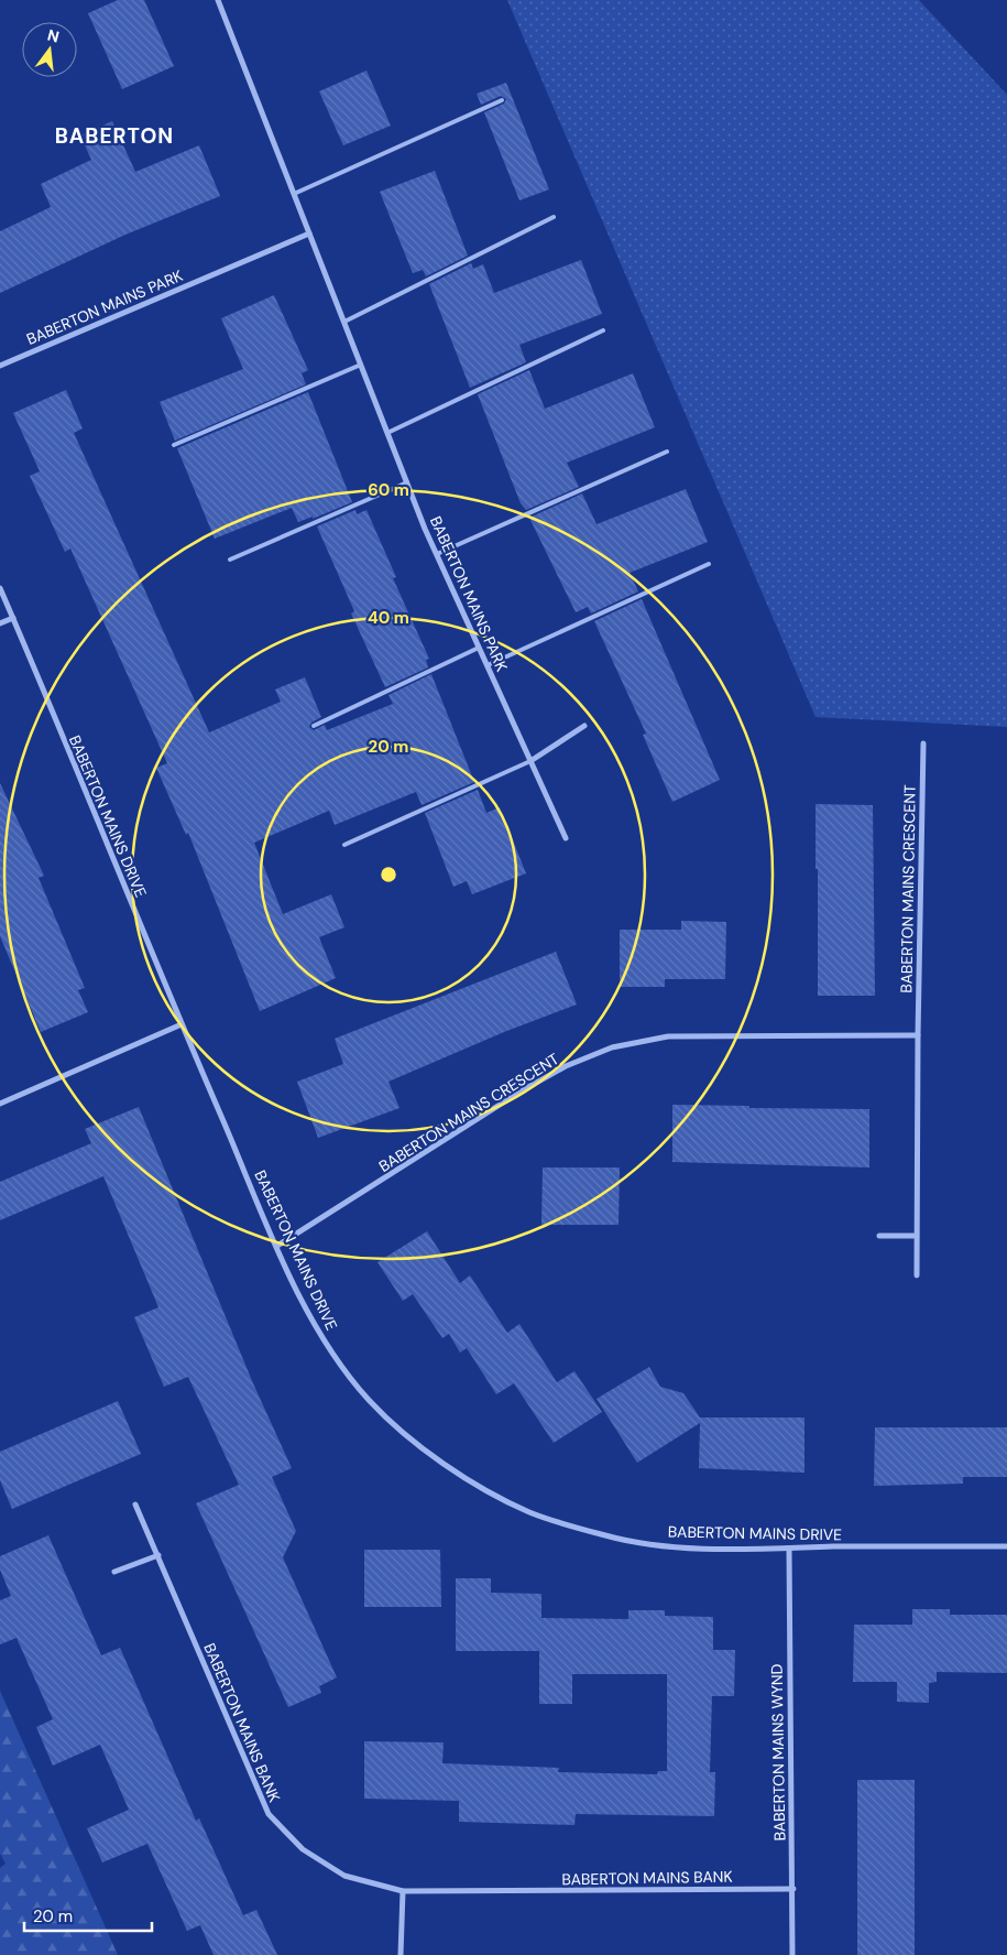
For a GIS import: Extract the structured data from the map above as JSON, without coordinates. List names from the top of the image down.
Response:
{
  "streets": {
    "street": [
      "BABERTON MAINS PARK",
      "BABERTON MAINS DRIVE",
      "BABERTON MAINS CRESCENT",
      "BABERTON MAINS BANK",
      "BABERTON MAINS WYND"
    ]
  },
  "crossings": [
    ["BABERTON MAINS DRIVE", "BABERTON MAINS CRESCENT"],
    ["BABERTON MAINS DRIVE", "BABERTON MAINS WYND"],
    ["BABERTON MAINS BANK", "BABERTON MAINS WYND"]
  ],
  "districts": ["BABERTON"],
  "scale_bar": "20 m",
  "north": "top",
  "rings": ["60 m", "40 m", "20 m"]
}
